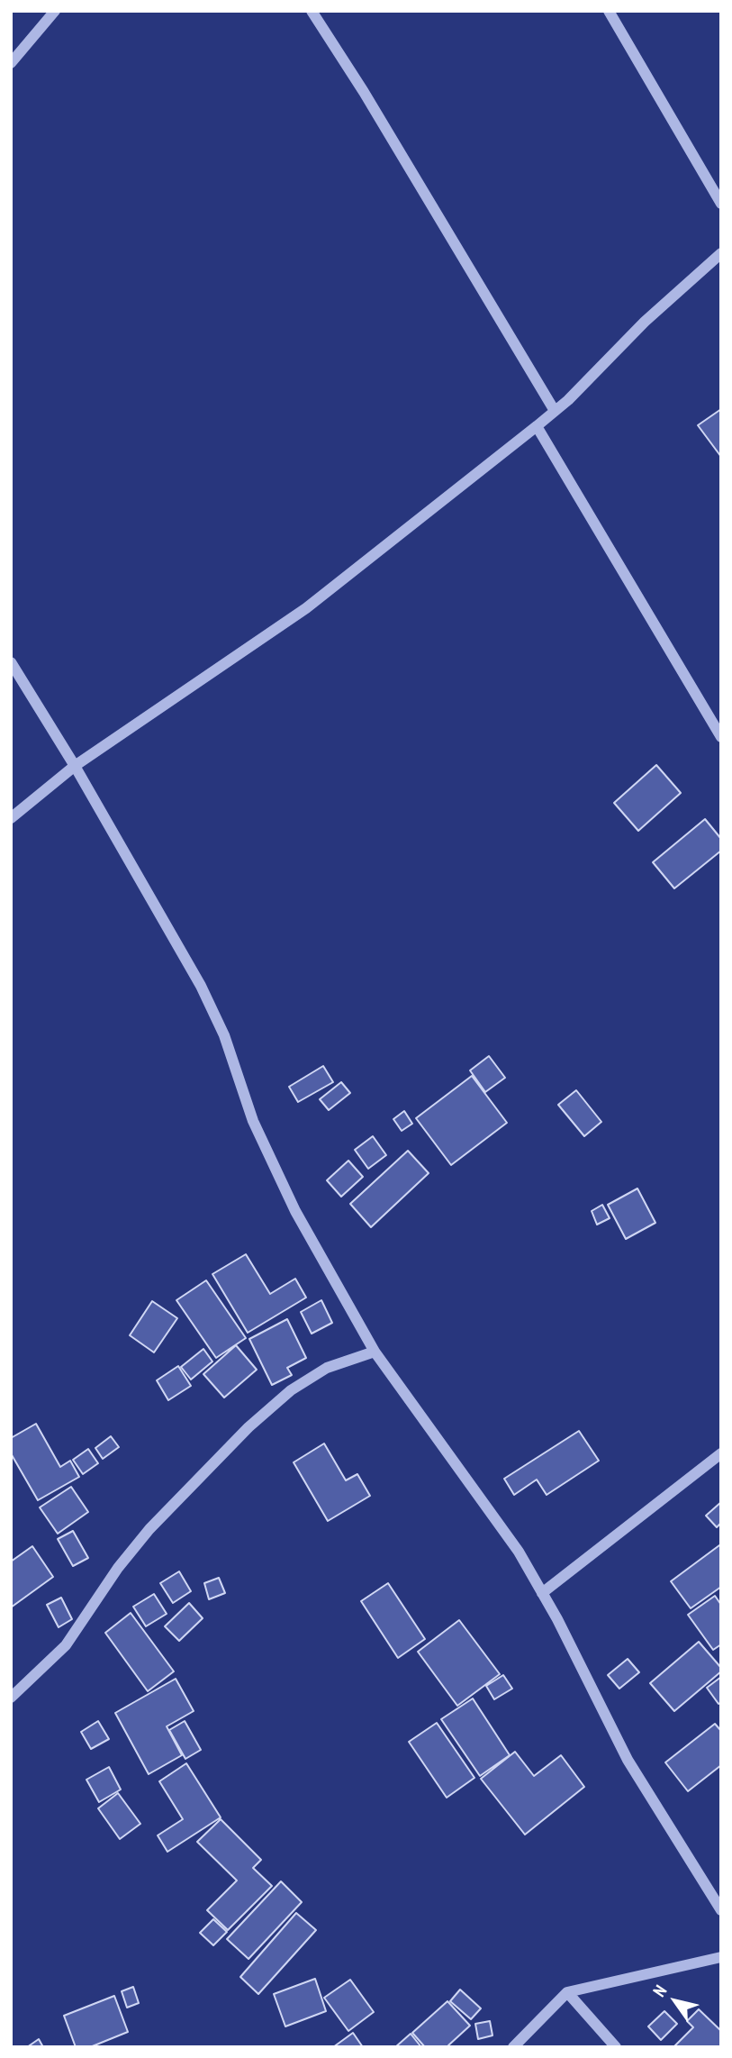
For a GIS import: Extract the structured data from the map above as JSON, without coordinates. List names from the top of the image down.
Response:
{
  "north": "top left"
}
